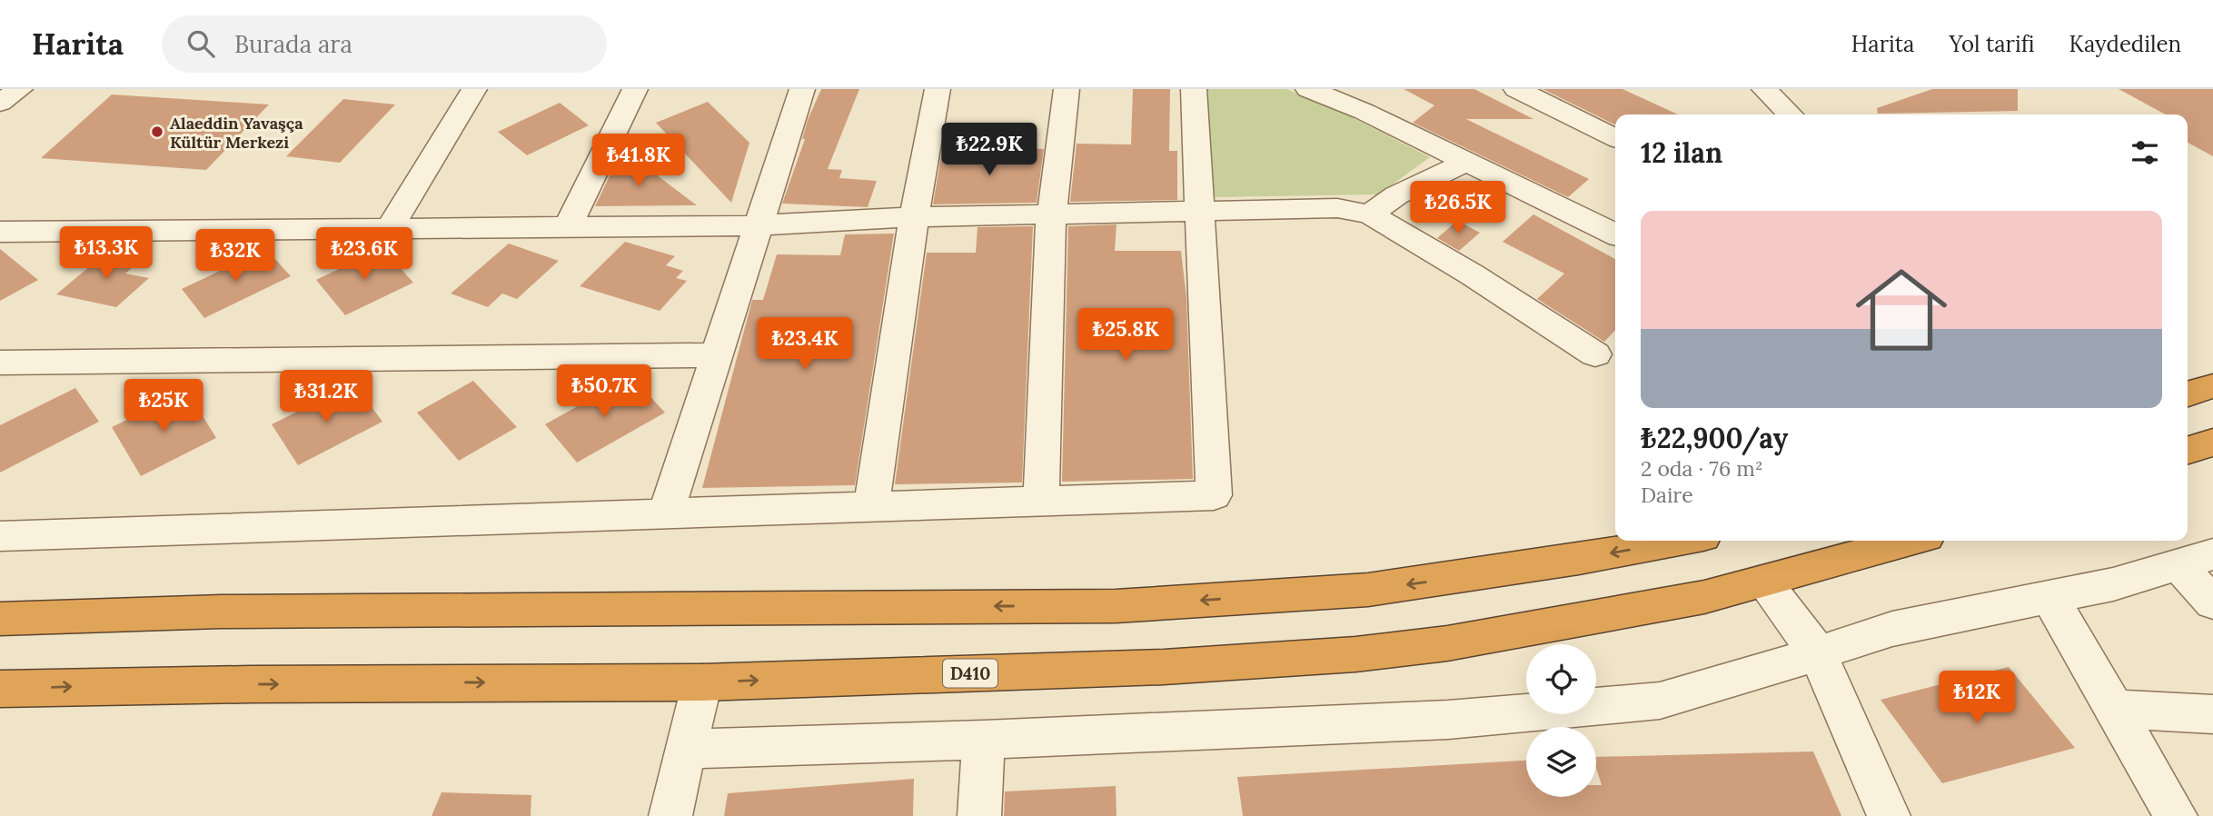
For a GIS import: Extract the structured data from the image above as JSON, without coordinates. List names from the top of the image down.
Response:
{
  "streets": {
    "highway": ["D410"]
  },
  "places": ["Alaeddin Yavaşça Kültür Merkezi"],
  "page": {
    "header": "Harita",
    "search": "Burada ara",
    "nav": ["Harita", "Yol tarifi", "Kaydedilen"],
    "heading": "12 ilan",
    "price": [
      "₺22.9K",
      "₺41.8K",
      "₺26.5K",
      "₺13.3K",
      "₺23.6K",
      "₺32K",
      "₺25.8K",
      "₺23.4K",
      "₺50.7K",
      "₺31.2K",
      "₺25K",
      "₺12K"
    ],
    "list": [
      {
        "name": "₺22,900/ay",
        "note": "2 oda · 76 m² · Daire"
      }
    ]
  }
}
